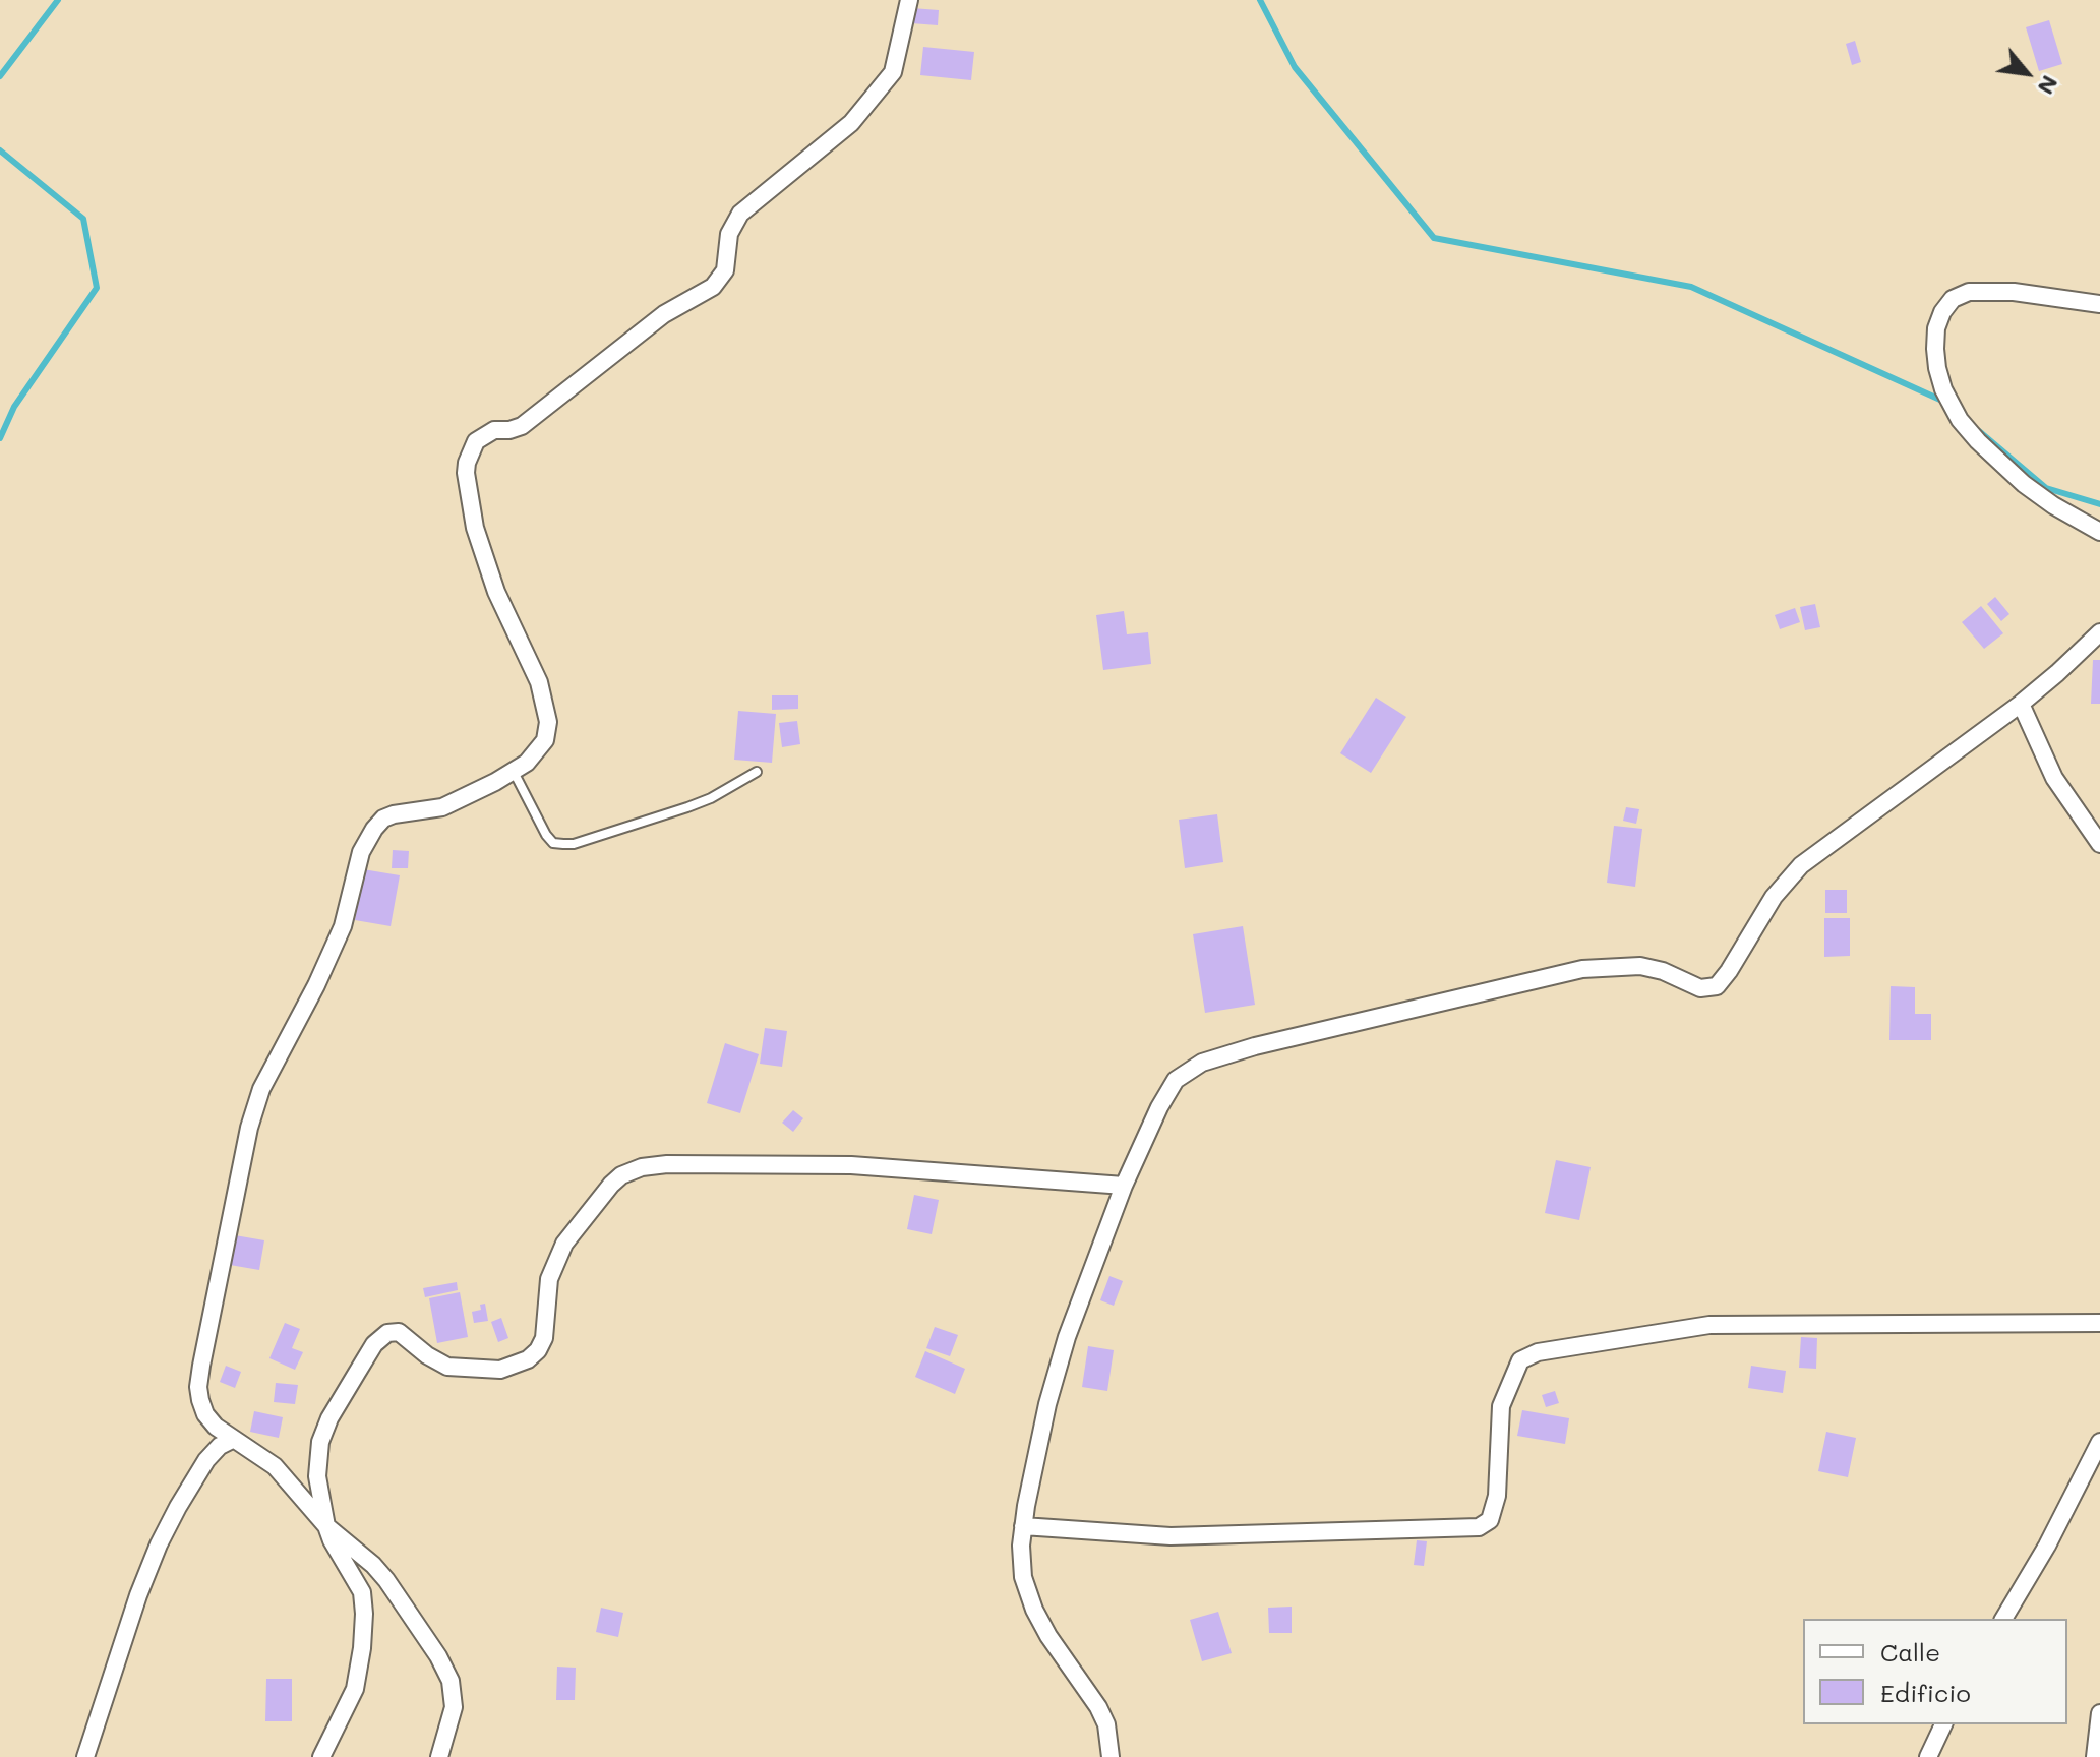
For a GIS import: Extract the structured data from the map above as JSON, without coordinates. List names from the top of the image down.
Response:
{
  "legend": ["Calle", "Edificio"],
  "north": "bottom right"
}
